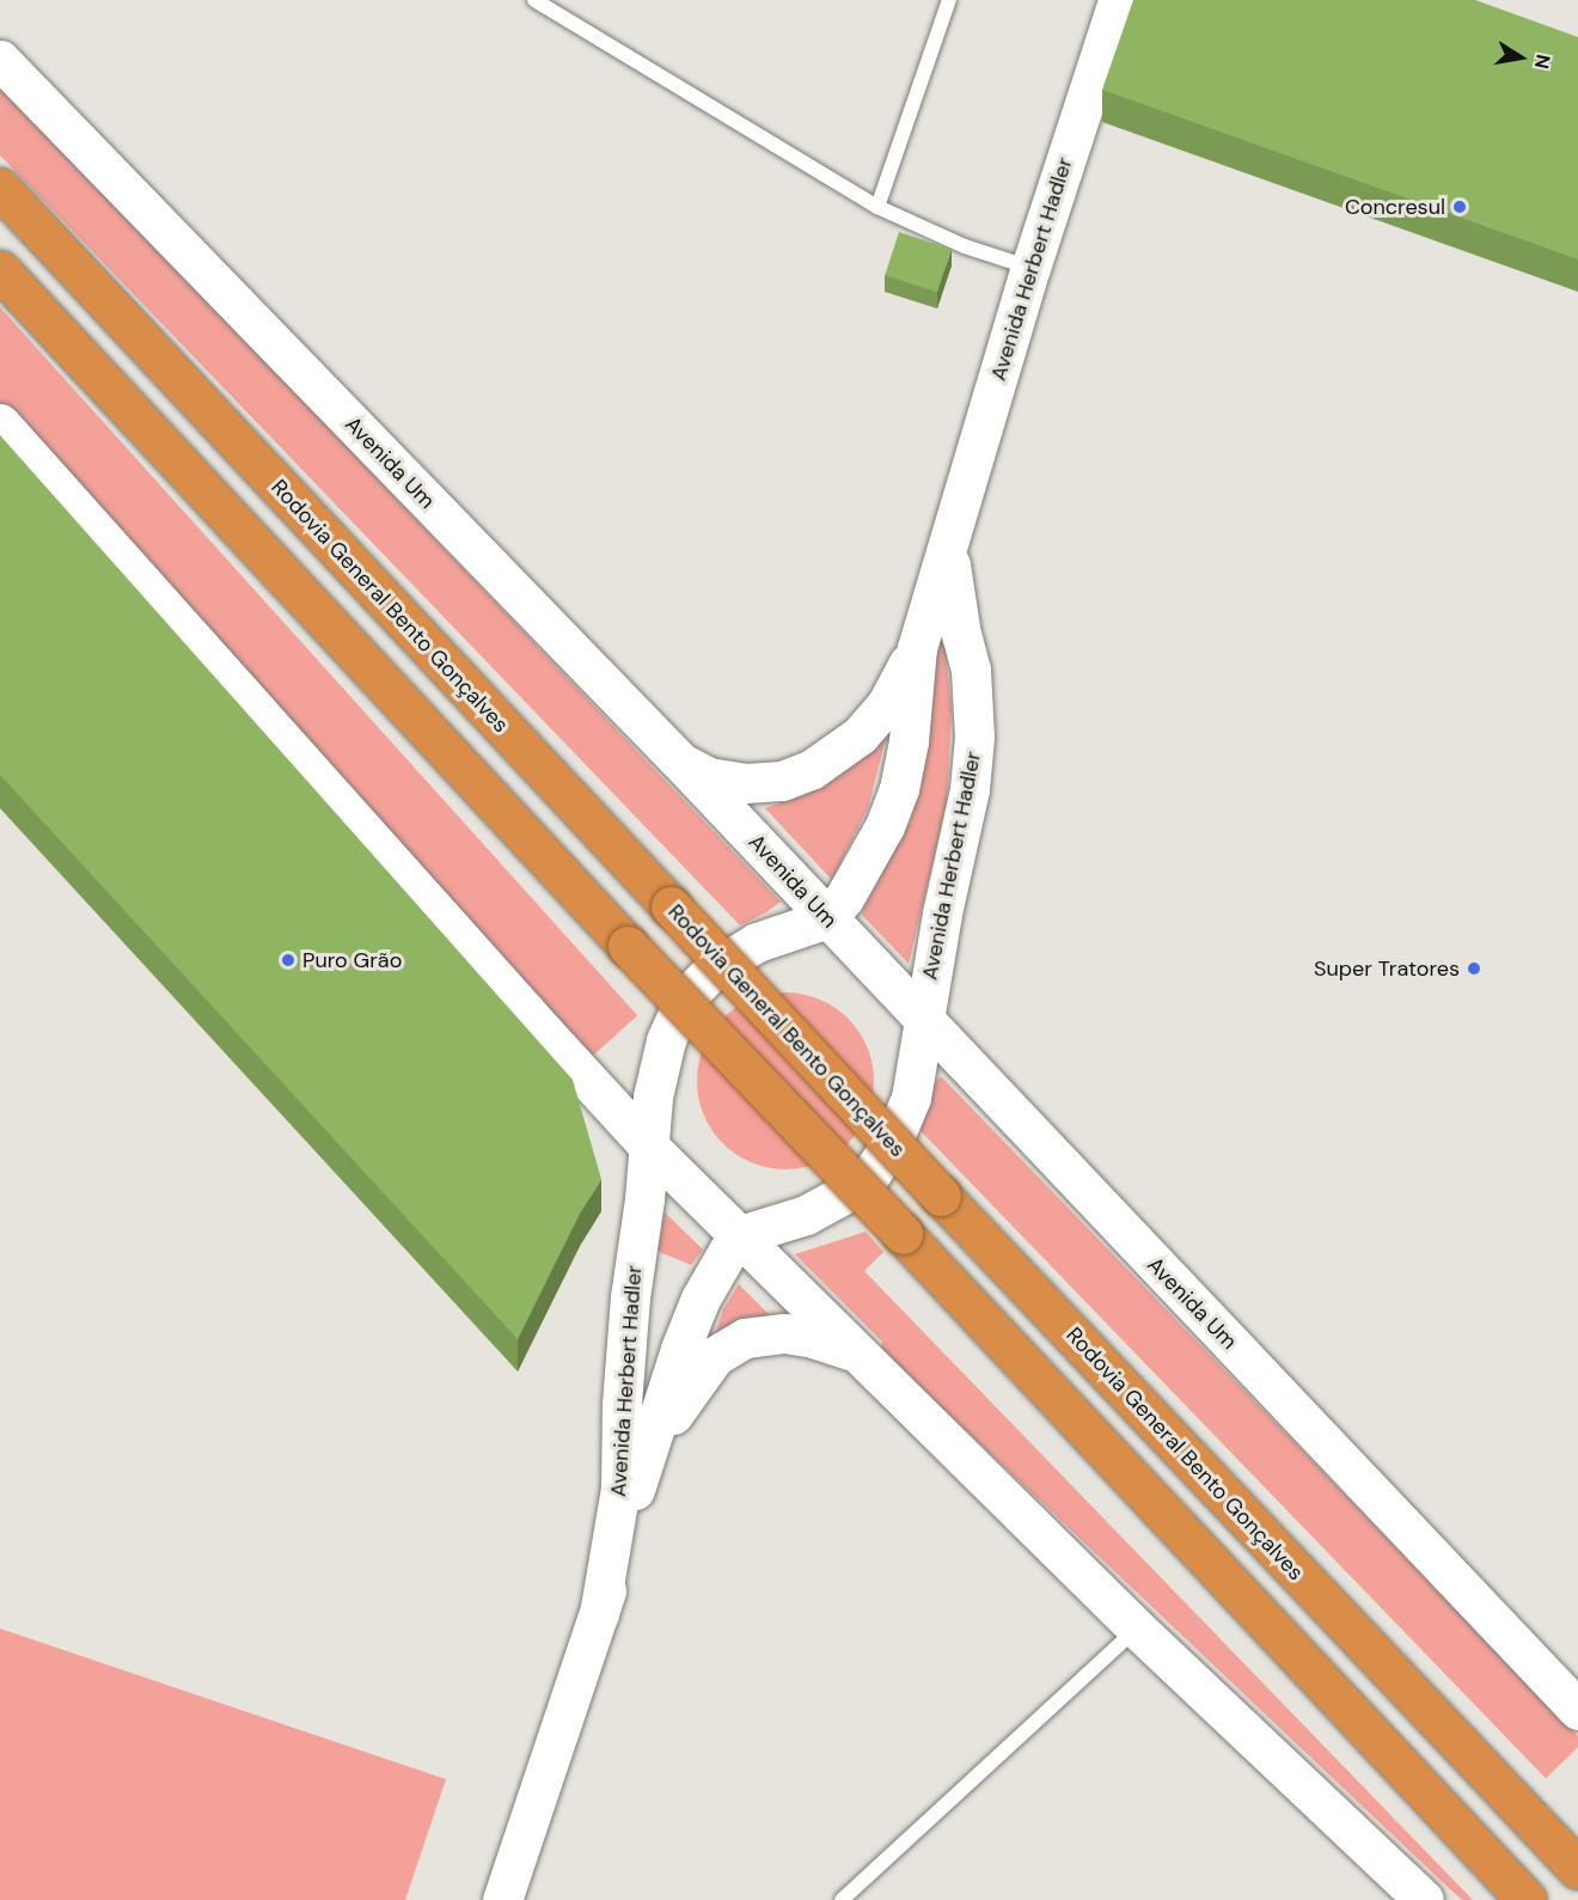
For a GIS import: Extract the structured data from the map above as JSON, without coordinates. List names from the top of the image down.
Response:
{
  "streets": {
    "highway": ["Rodovia General Bento Gonçalves"],
    "main road": ["Avenida Herbert Hadler", "Avenida Um"]
  },
  "crossings": [
    ["Avenida Herbert Hadler", "Avenida Um"]
  ],
  "places": ["Concresul", "Puro Grão", "Super Tratores"],
  "north": "right"
}
